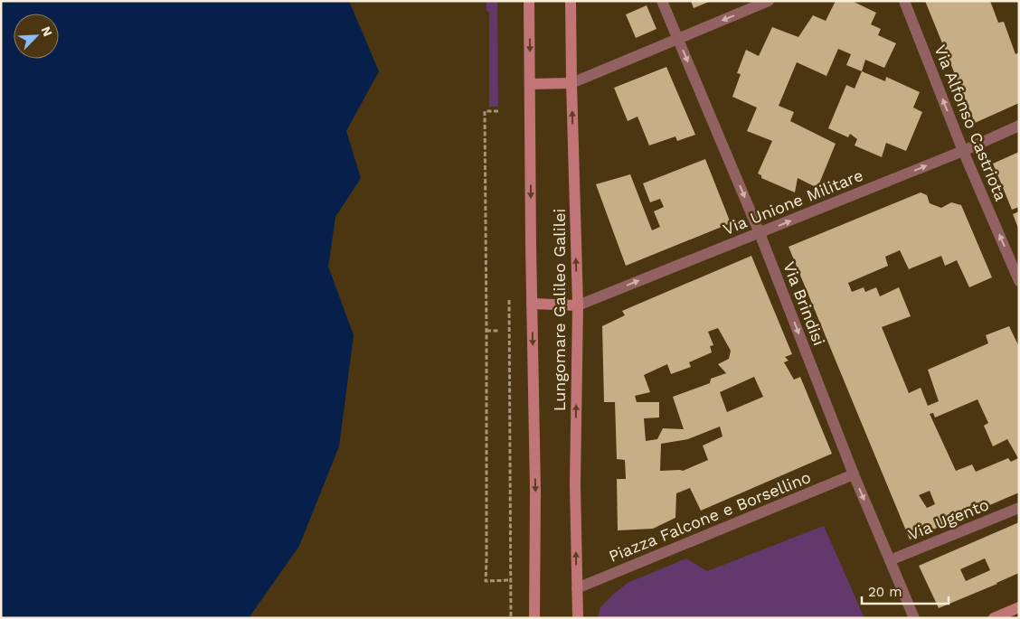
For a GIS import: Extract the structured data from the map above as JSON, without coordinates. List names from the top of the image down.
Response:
{
  "streets": {
    "main road": ["Lungomare Galileo Galilei"],
    "street": [
      "Via Alfonso Castriota",
      "Via Unione Militare",
      "Via Brindisi",
      "Piazza Falcone e Borsellino",
      "Via Ugento"
    ]
  },
  "crossings": [
    ["Via Alfonso Castriota", "Via Unione Militare"],
    ["Via Unione Militare", "Via Brindisi"],
    ["Via Unione Militare", "Lungomare Galileo Galilei"],
    ["Via Brindisi", "Piazza Falcone e Borsellino"],
    ["Via Brindisi", "Via Ugento"],
    ["Lungomare Galileo Galilei", "Piazza Falcone e Borsellino"]
  ],
  "one_way": ["Via Alfonso Castriota", "Via Unione Militare", "Via Brindisi"],
  "scale_bar": "20 m",
  "north": "top right"
}
